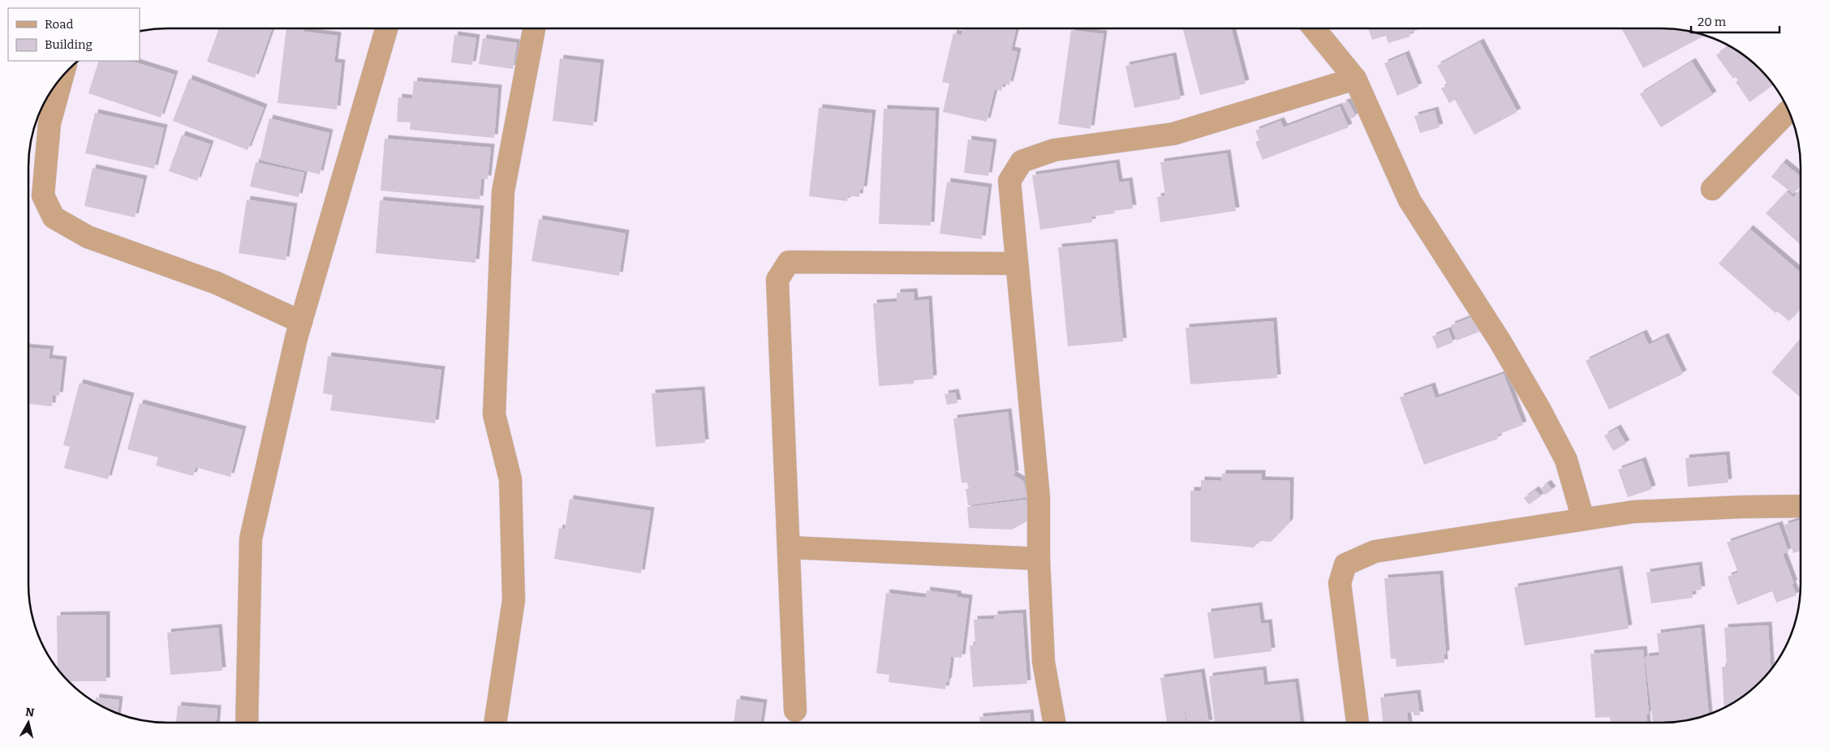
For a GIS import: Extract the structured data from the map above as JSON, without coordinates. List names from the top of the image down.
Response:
{
  "legend": ["Road", "Building"],
  "scale_bar": "20 m",
  "north": "top"
}
